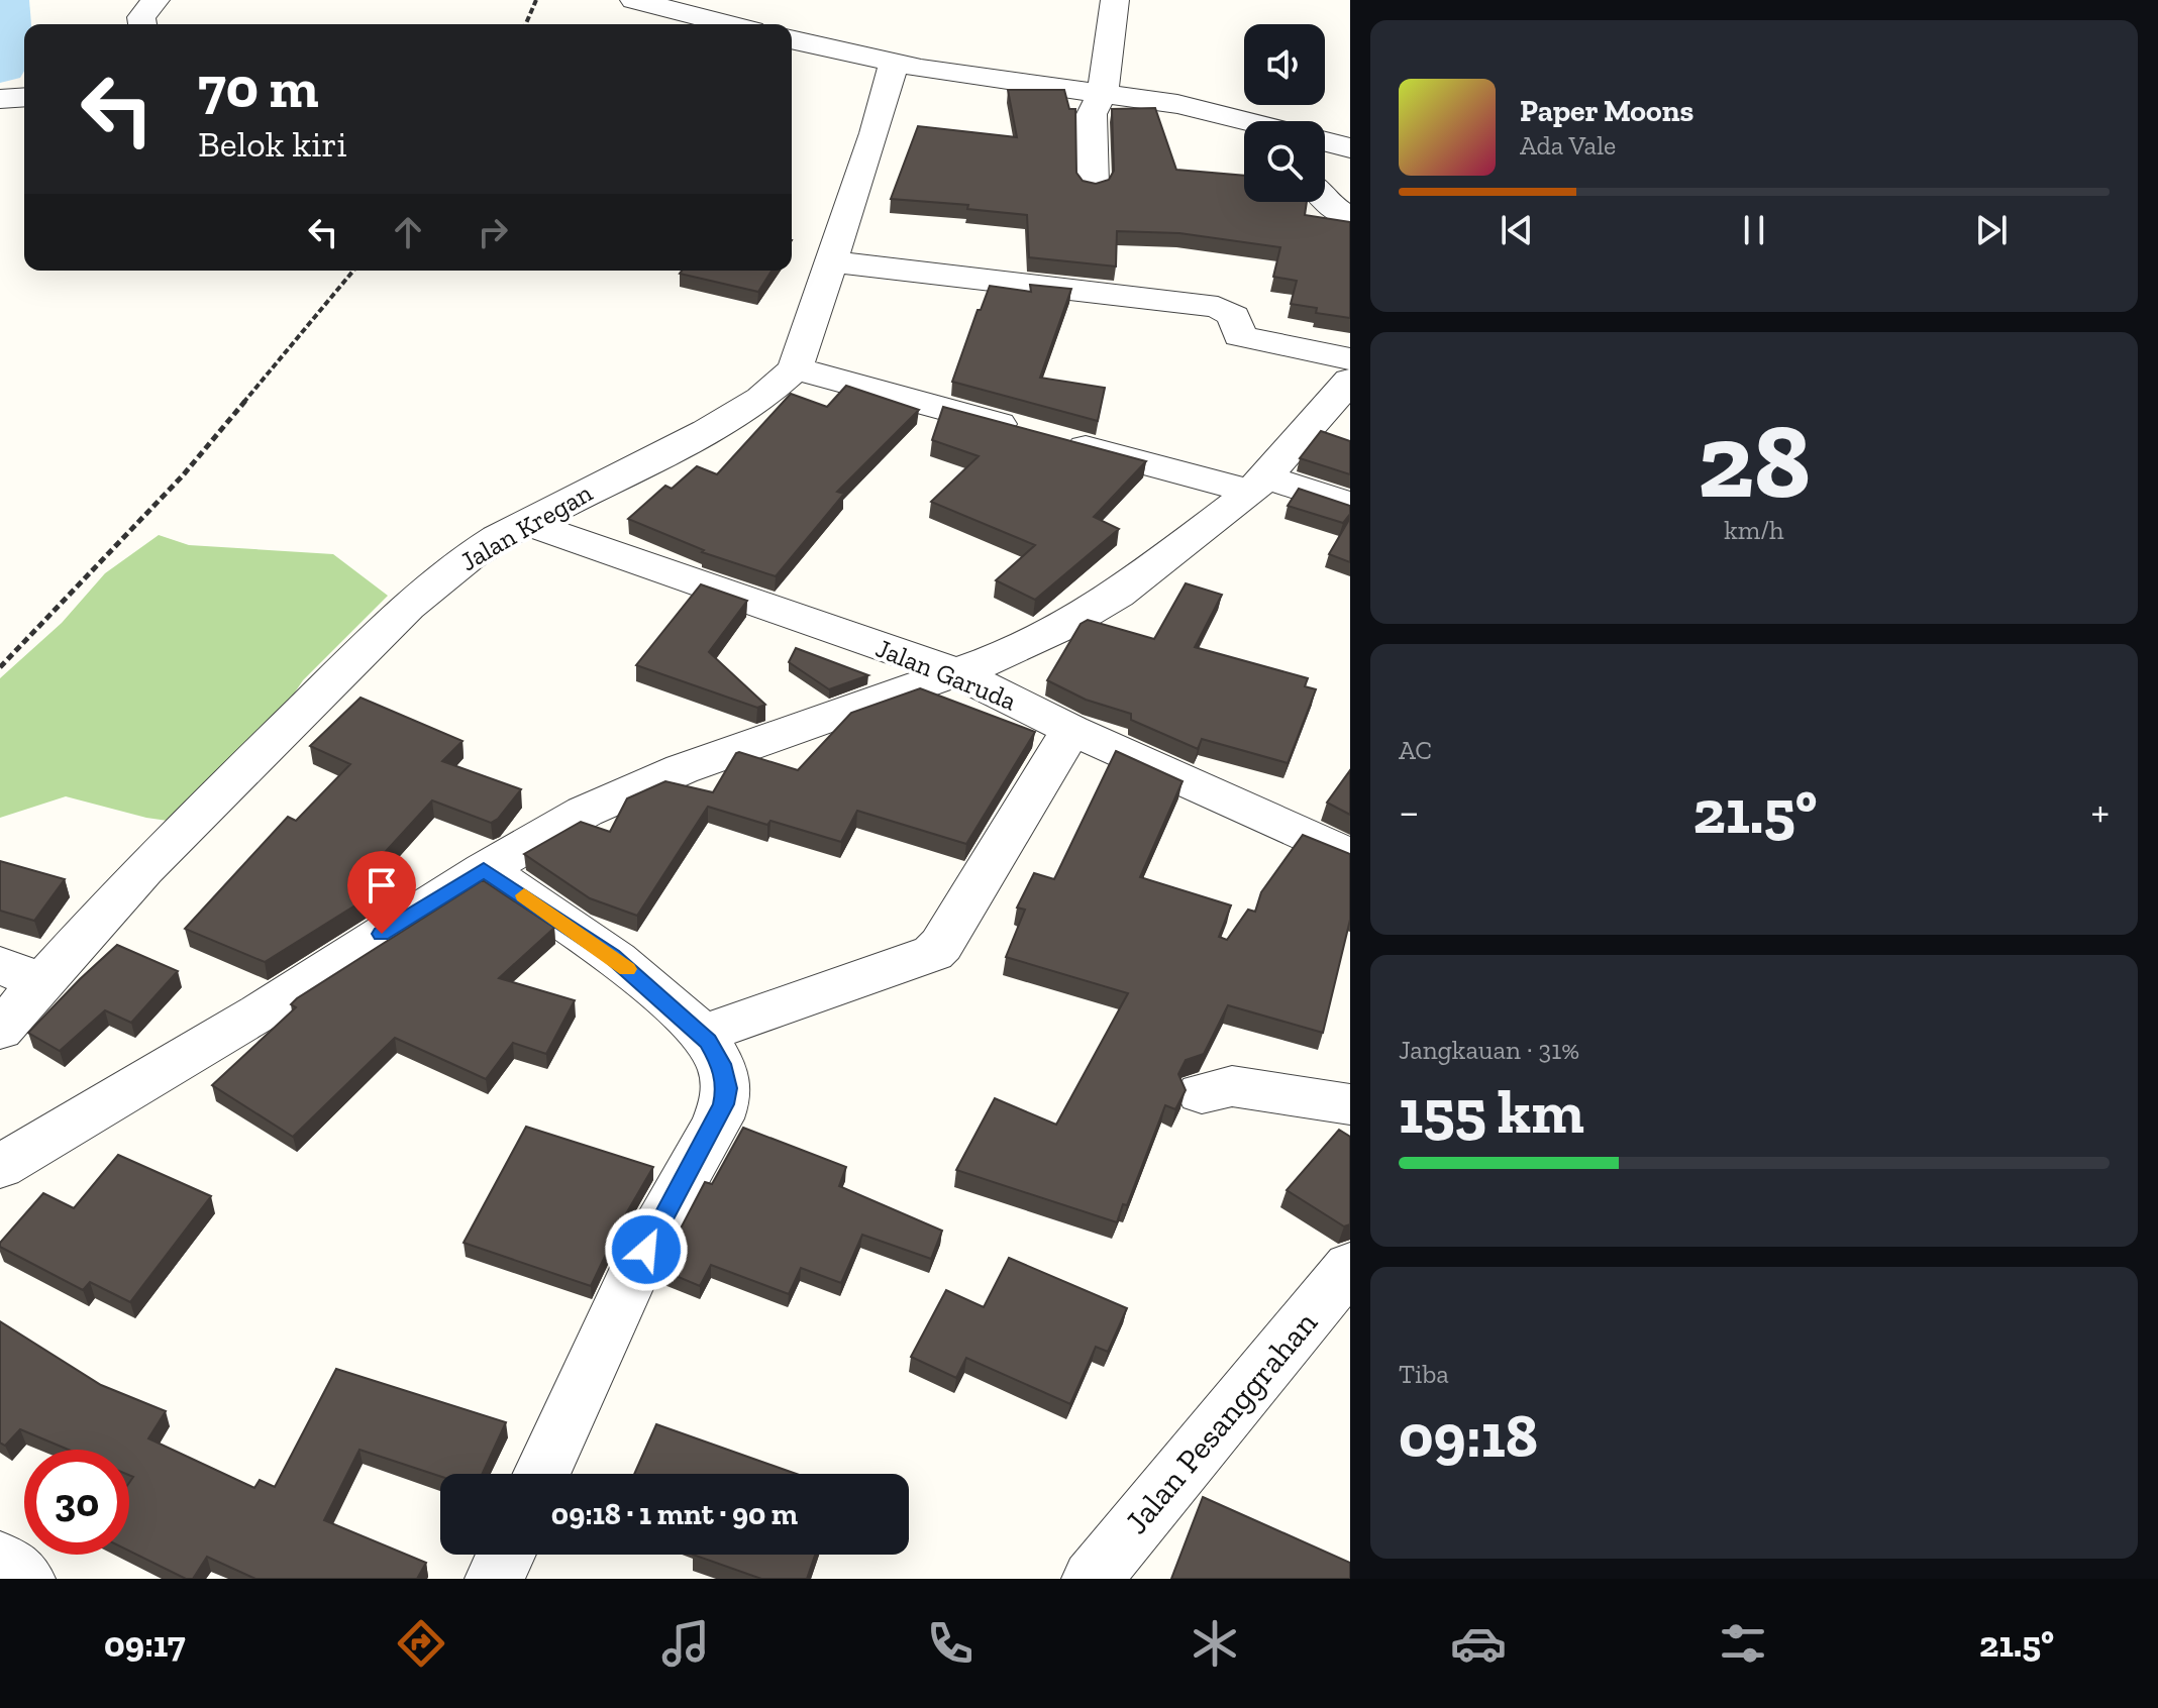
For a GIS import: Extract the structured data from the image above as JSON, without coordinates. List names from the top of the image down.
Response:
{
  "streets": {
    "street": ["Jalan Kregan", "Jalan Garuda", "Jalan Pesanggrahan"]
  },
  "crossings": [
    ["Jalan Kregan", "Jalan Garuda"]
  ],
  "page": {
    "turn": ["70 m", "Belok kiri"],
    "song": ["Paper Moons", "Ada Vale"],
    "tile": [
      ["28", "km/h"],
      "AC",
      ["Jangkauan · 31%", "155 km"],
      ["Tiba", "09:18"]
    ],
    "heat": ["−", "21.5°", "+"],
    "limit": "30",
    "trip": "09:18 · 1 mnt · 90 m",
    "tabs": ["09:17", "21.5°"]
  }
}
